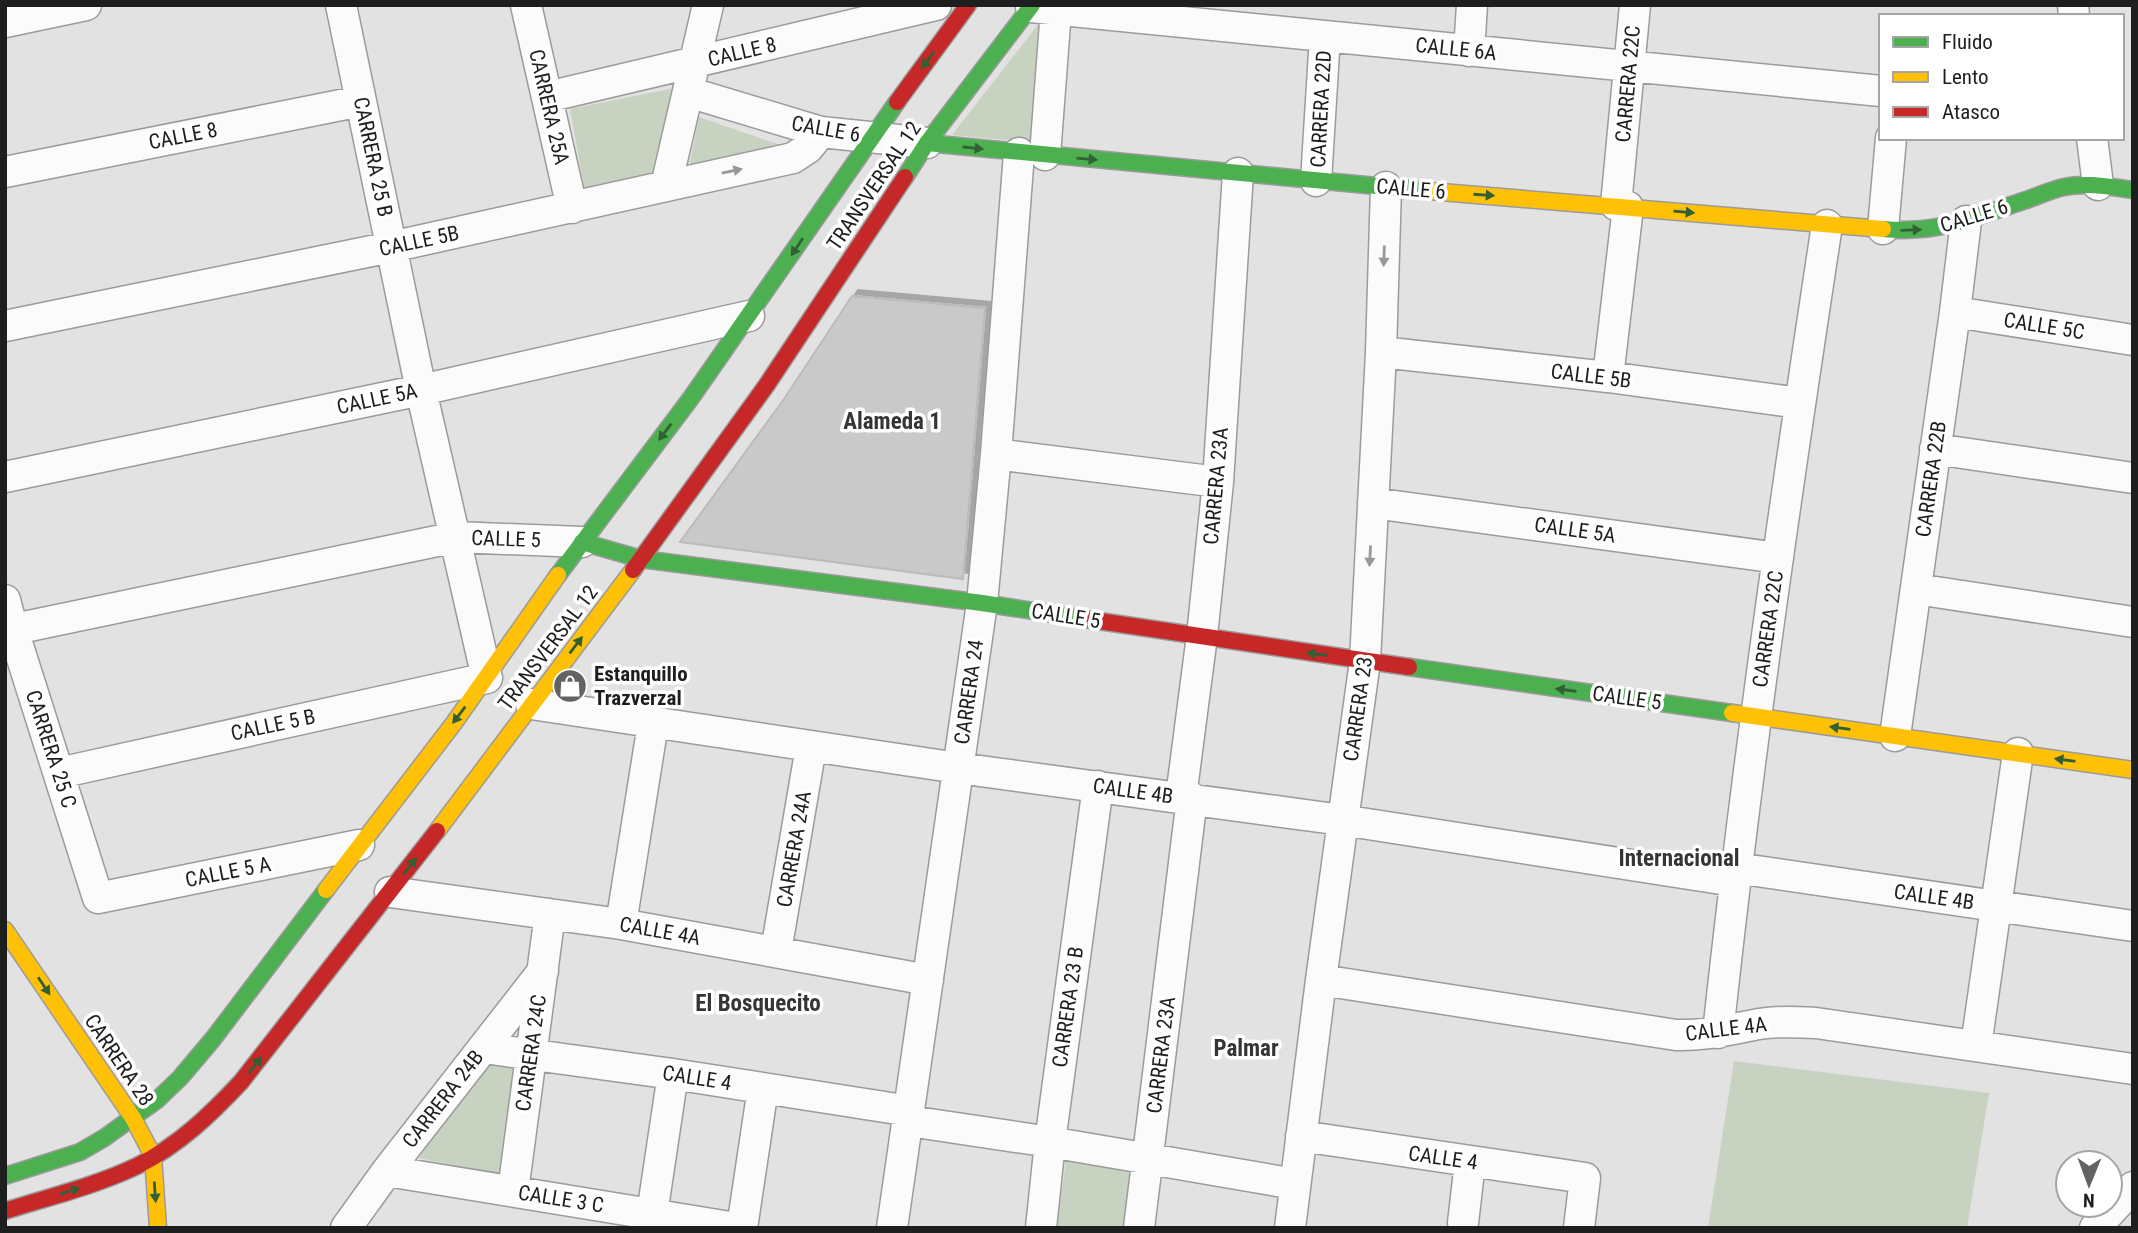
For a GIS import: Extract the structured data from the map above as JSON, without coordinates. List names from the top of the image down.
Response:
{
  "streets": {
    "main road": [
      "CALLE 6",
      "TRANSVERSAL 12",
      "CALLE 5",
      "CARRERA 28"
    ],
    "street": [
      "CALLE 6A",
      "CALLE 8",
      "CARRERA 22C",
      "CARRERA 25A",
      "CARRERA 22D",
      "CARRERA 25 B",
      "CALLE 5B",
      "CALLE 5C",
      "CALLE 5A",
      "CARRERA 22B",
      "CARRERA 23A",
      "CARRERA 24",
      "CARRERA 23",
      "CALLE 5 B",
      "CARRERA 25 C",
      "CALLE 4B",
      "CARRERA 24A",
      "CALLE 5 A",
      "CALLE 4A",
      "CARRERA 23 B",
      "CARRERA 24C",
      "CALLE 4",
      "CARRERA 24B",
      "CALLE 3 C"
    ]
  },
  "crossings": [
    ["CALLE 6A", "CARRERA 22C"],
    ["CALLE 6A", "CARRERA 22D"],
    ["CALLE 6A", "TRANSVERSAL 12"],
    ["CALLE 6A", "CARRERA 24"],
    ["CALLE 8", "CARRERA 25A"],
    ["CALLE 8", "CARRERA 25 B"],
    ["CARRERA 22C", "CALLE 6"],
    ["CARRERA 22C", "CALLE 5B"],
    ["CARRERA 22C", "CALLE 5A"],
    ["CARRERA 22C", "CALLE 5"],
    ["CARRERA 22C", "CALLE 4B"],
    ["CARRERA 22C", "CALLE 4A"],
    ["CARRERA 25A", "CALLE 5B"],
    ["CARRERA 22D", "CALLE 6"],
    ["CALLE 6", "TRANSVERSAL 12"],
    ["CALLE 6", "CALLE 5B"],
    ["CALLE 6", "CARRERA 22B"],
    ["CALLE 6", "CARRERA 23A"],
    ["CALLE 6", "CARRERA 24"],
    ["CALLE 6", "CARRERA 23"],
    ["CARRERA 25 B", "TRANSVERSAL 12"],
    ["CARRERA 25 B", "CALLE 5B"],
    ["CARRERA 25 B", "CALLE 5A"],
    ["CARRERA 25 B", "CALLE 5"],
    ["CARRERA 25 B", "CALLE 5 B"],
    ["TRANSVERSAL 12", "CALLE 5A"],
    ["TRANSVERSAL 12", "CALLE 5"],
    ["TRANSVERSAL 12", "CARRERA 24"],
    ["TRANSVERSAL 12", "CALLE 5 B"],
    ["TRANSVERSAL 12", "CALLE 4B"],
    ["TRANSVERSAL 12", "CALLE 5 A"],
    ["TRANSVERSAL 12", "CALLE 4A"],
    ["TRANSVERSAL 12", "CARRERA 28"],
    ["CALLE 5B", "CARRERA 23"],
    ["CALLE 5C", "CARRERA 22B"],
    ["CALLE 5A", "CARRERA 23"],
    ["CARRERA 22B", "CALLE 5"],
    ["CARRERA 23A", "CALLE 5"],
    ["CARRERA 23A", "CALLE 4B"],
    ["CARRERA 23A", "CALLE 4"],
    ["CALLE 5", "CARRERA 24"],
    ["CALLE 5", "CARRERA 23"],
    ["CALLE 5", "CARRERA 25 C"],
    ["CARRERA 24", "CALLE 4B"],
    ["CARRERA 24", "CALLE 4A"],
    ["CARRERA 24", "CALLE 4"],
    ["CARRERA 23", "CALLE 4B"],
    ["CARRERA 23", "CALLE 4A"],
    ["CARRERA 23", "CALLE 4"],
    ["CALLE 5 B", "CARRERA 25 C"],
    ["CARRERA 25 C", "CALLE 5 A"],
    ["CALLE 4B", "CARRERA 24A"],
    ["CALLE 4B", "CARRERA 23 B"],
    ["CARRERA 24A", "CALLE 4A"],
    ["CALLE 4A", "CARRERA 24C"],
    ["CARRERA 23 B", "CALLE 4"],
    ["CARRERA 24C", "CALLE 4"],
    ["CARRERA 24C", "CARRERA 24B"],
    ["CARRERA 24C", "CALLE 3 C"],
    ["CALLE 4", "CARRERA 24B"],
    ["CARRERA 24B", "CALLE 3 C"]
  ],
  "one_way": ["CALLE 6", "CALLE 5", "CARRERA 28"],
  "districts": [
    "Alameda 1",
    "Internacional",
    "El Bosquecito",
    "Palmar"
  ],
  "places": {
    "shop": ["Estanquillo Trazverzal"]
  },
  "legend": ["Fluido", "Lento", "Atasco"],
  "north": "bottom"
}
